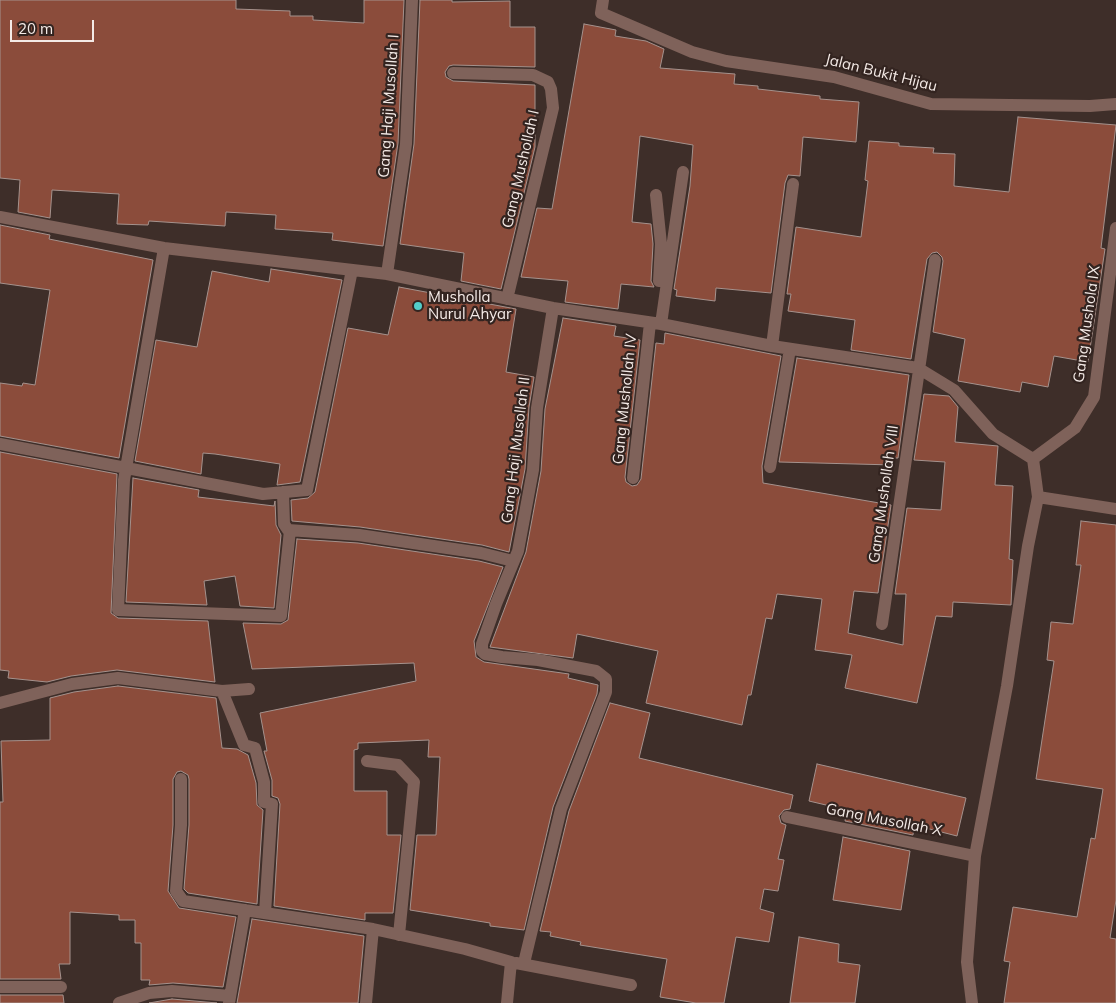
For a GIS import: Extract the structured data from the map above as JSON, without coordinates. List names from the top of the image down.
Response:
{
  "streets": {
    "street": [
      "Jalan Bukit Hijau",
      "Gang Haji Musollah I",
      "Gang Mushollah I",
      "Gang Mushola IX",
      "Gang Mushollah IV",
      "Gang Haji Musollah II",
      "Gang Mushollah VIII",
      "Gang Musollah X"
    ]
  },
  "places": ["Musholla Nurul Ahyar"],
  "scale_bar": "20 m"
}
